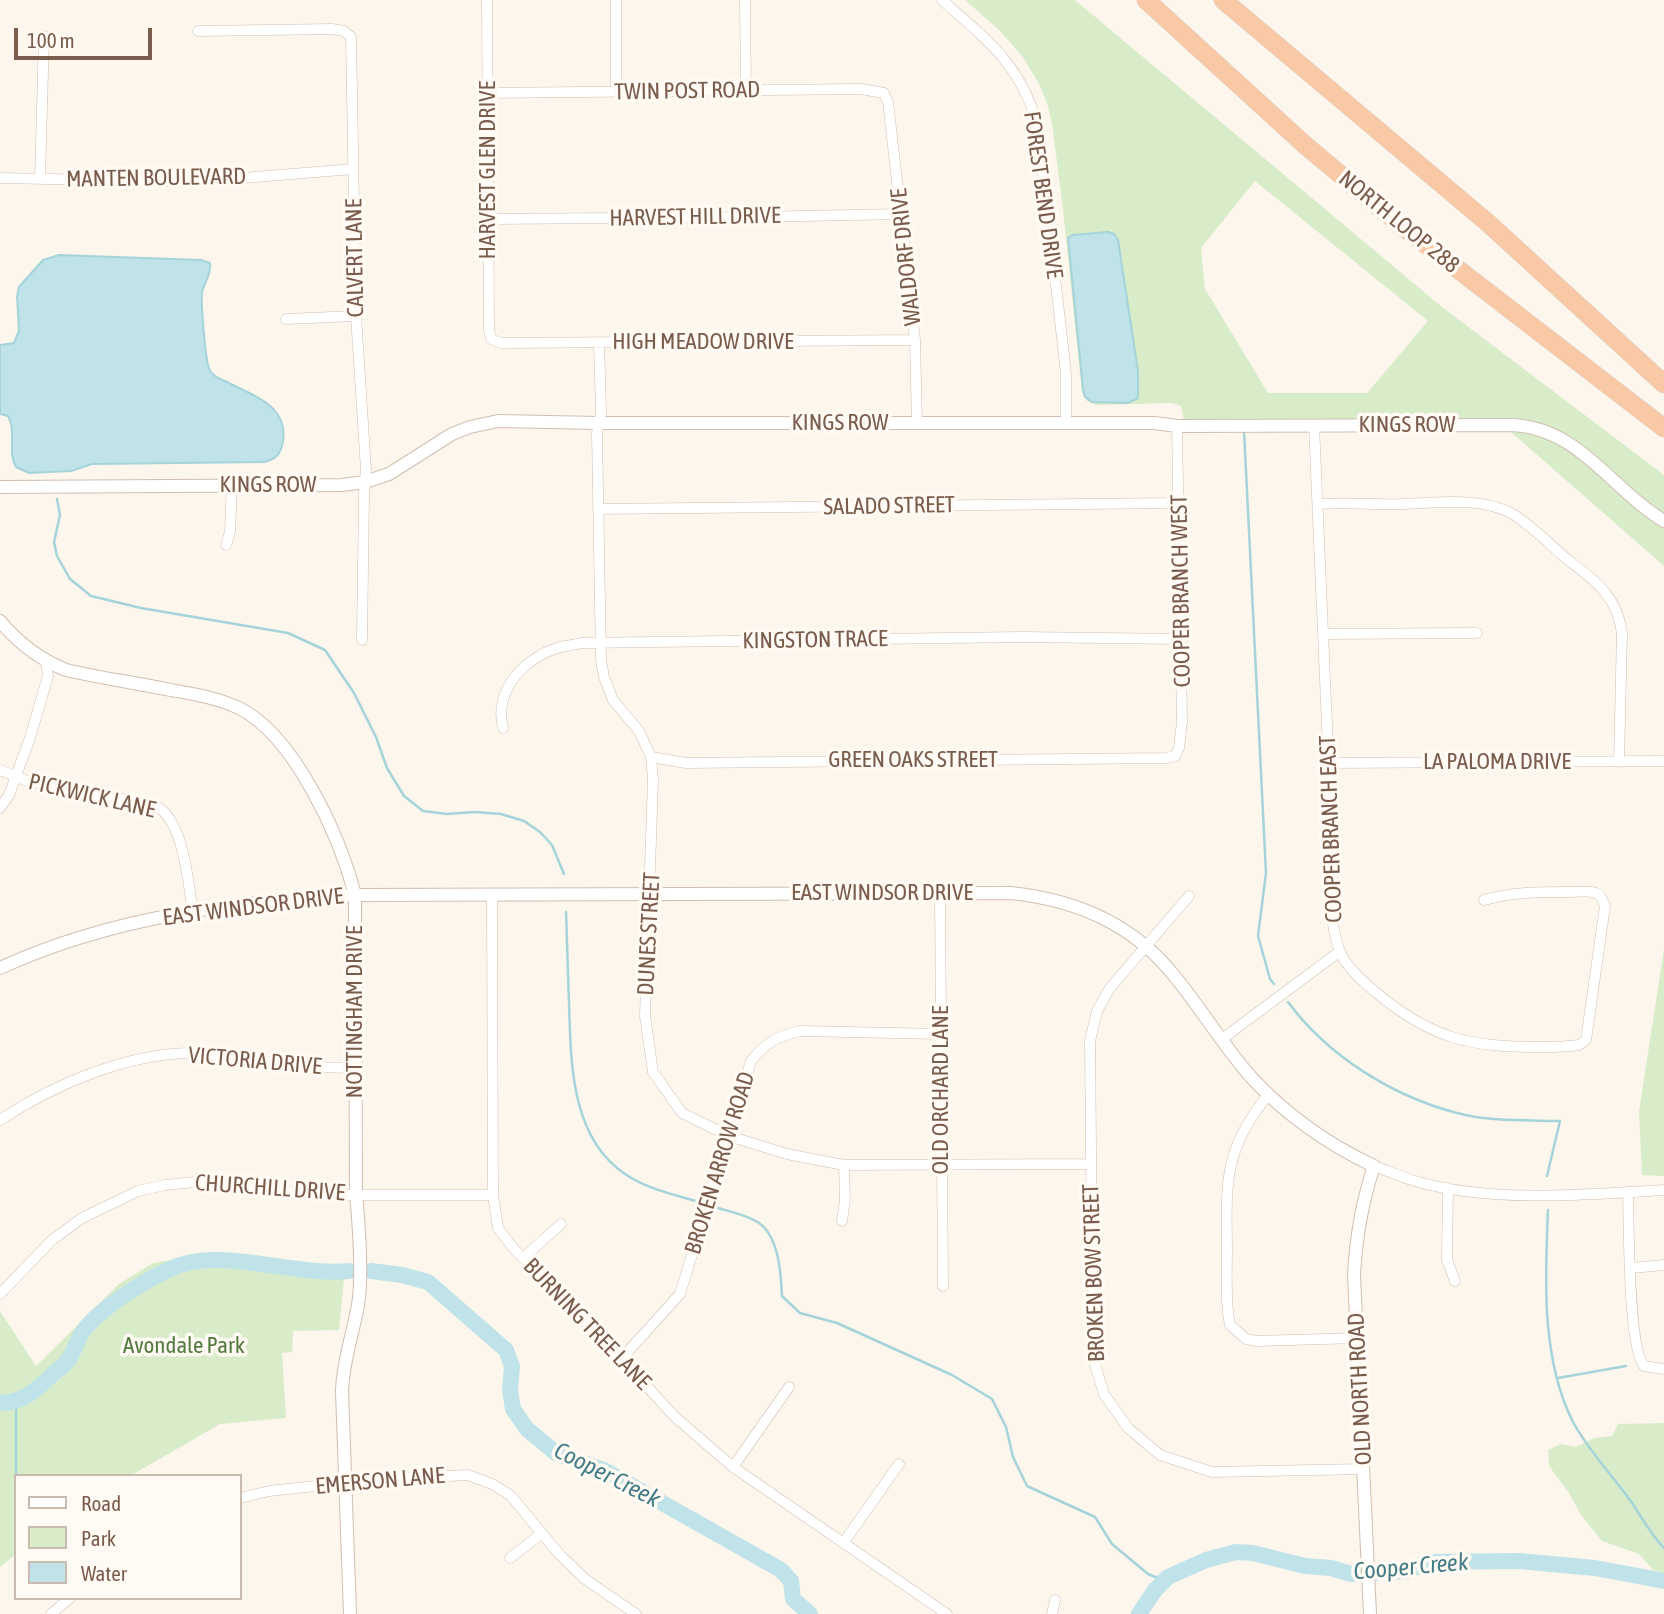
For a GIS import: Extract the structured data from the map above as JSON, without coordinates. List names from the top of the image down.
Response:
{
  "streets": {
    "highway": ["NORTH LOOP 288"],
    "street": [
      "TWIN POST ROAD",
      "HARVEST GLEN DRIVE",
      "MANTEN BOULEVARD",
      "FOREST BEND DRIVE",
      "HARVEST HILL DRIVE",
      "WALDORF DRIVE",
      "CALVERT LANE",
      "HIGH MEADOW DRIVE",
      "KINGS ROW",
      "SALADO STREET",
      "COOPER BRANCH WEST",
      "KINGSTON TRACE",
      "GREEN OAKS STREET",
      "LA PALOMA DRIVE",
      "PICKWICK LANE",
      "COOPER BRANCH EAST",
      "EAST WINDSOR DRIVE",
      "DUNES STREET",
      "NOTTINGHAM DRIVE",
      "VICTORIA DRIVE",
      "OLD ORCHARD LANE",
      "BROKEN ARROW ROAD",
      "CHURCHILL DRIVE",
      "BROKEN BOW STREET",
      "BURNING TREE LANE",
      "OLD NORTH ROAD",
      "EMERSON LANE"
    ]
  },
  "crossings": [
    ["TWIN POST ROAD", "HARVEST GLEN DRIVE"],
    ["TWIN POST ROAD", "WALDORF DRIVE"],
    ["HARVEST GLEN DRIVE", "HARVEST HILL DRIVE"],
    ["HARVEST GLEN DRIVE", "HIGH MEADOW DRIVE"],
    ["MANTEN BOULEVARD", "CALVERT LANE"],
    ["FOREST BEND DRIVE", "KINGS ROW"],
    ["HARVEST HILL DRIVE", "WALDORF DRIVE"],
    ["WALDORF DRIVE", "HIGH MEADOW DRIVE"],
    ["WALDORF DRIVE", "KINGS ROW"],
    ["CALVERT LANE", "KINGS ROW"],
    ["HIGH MEADOW DRIVE", "DUNES STREET"],
    ["KINGS ROW", "COOPER BRANCH WEST"],
    ["KINGS ROW", "COOPER BRANCH EAST"],
    ["KINGS ROW", "DUNES STREET"],
    ["SALADO STREET", "COOPER BRANCH WEST"],
    ["SALADO STREET", "DUNES STREET"],
    ["COOPER BRANCH WEST", "KINGSTON TRACE"],
    ["COOPER BRANCH WEST", "GREEN OAKS STREET"],
    ["KINGSTON TRACE", "DUNES STREET"],
    ["GREEN OAKS STREET", "DUNES STREET"],
    ["LA PALOMA DRIVE", "COOPER BRANCH EAST"],
    ["PICKWICK LANE", "EAST WINDSOR DRIVE"],
    ["EAST WINDSOR DRIVE", "DUNES STREET"],
    ["EAST WINDSOR DRIVE", "NOTTINGHAM DRIVE"],
    ["EAST WINDSOR DRIVE", "OLD ORCHARD LANE"],
    ["EAST WINDSOR DRIVE", "BROKEN BOW STREET"],
    ["EAST WINDSOR DRIVE", "BURNING TREE LANE"],
    ["EAST WINDSOR DRIVE", "OLD NORTH ROAD"],
    ["DUNES STREET", "OLD ORCHARD LANE"],
    ["DUNES STREET", "BROKEN ARROW ROAD"],
    ["DUNES STREET", "BROKEN BOW STREET"],
    ["NOTTINGHAM DRIVE", "VICTORIA DRIVE"],
    ["NOTTINGHAM DRIVE", "CHURCHILL DRIVE"],
    ["NOTTINGHAM DRIVE", "EMERSON LANE"],
    ["OLD ORCHARD LANE", "BROKEN ARROW ROAD"],
    ["BROKEN ARROW ROAD", "BURNING TREE LANE"],
    ["CHURCHILL DRIVE", "BURNING TREE LANE"],
    ["BROKEN BOW STREET", "OLD NORTH ROAD"]
  ],
  "water": ["Cooper Creek"],
  "parks": ["Avondale Park"],
  "legend": ["Road", "Park", "Water"],
  "scale_bar": "100 m"
}
